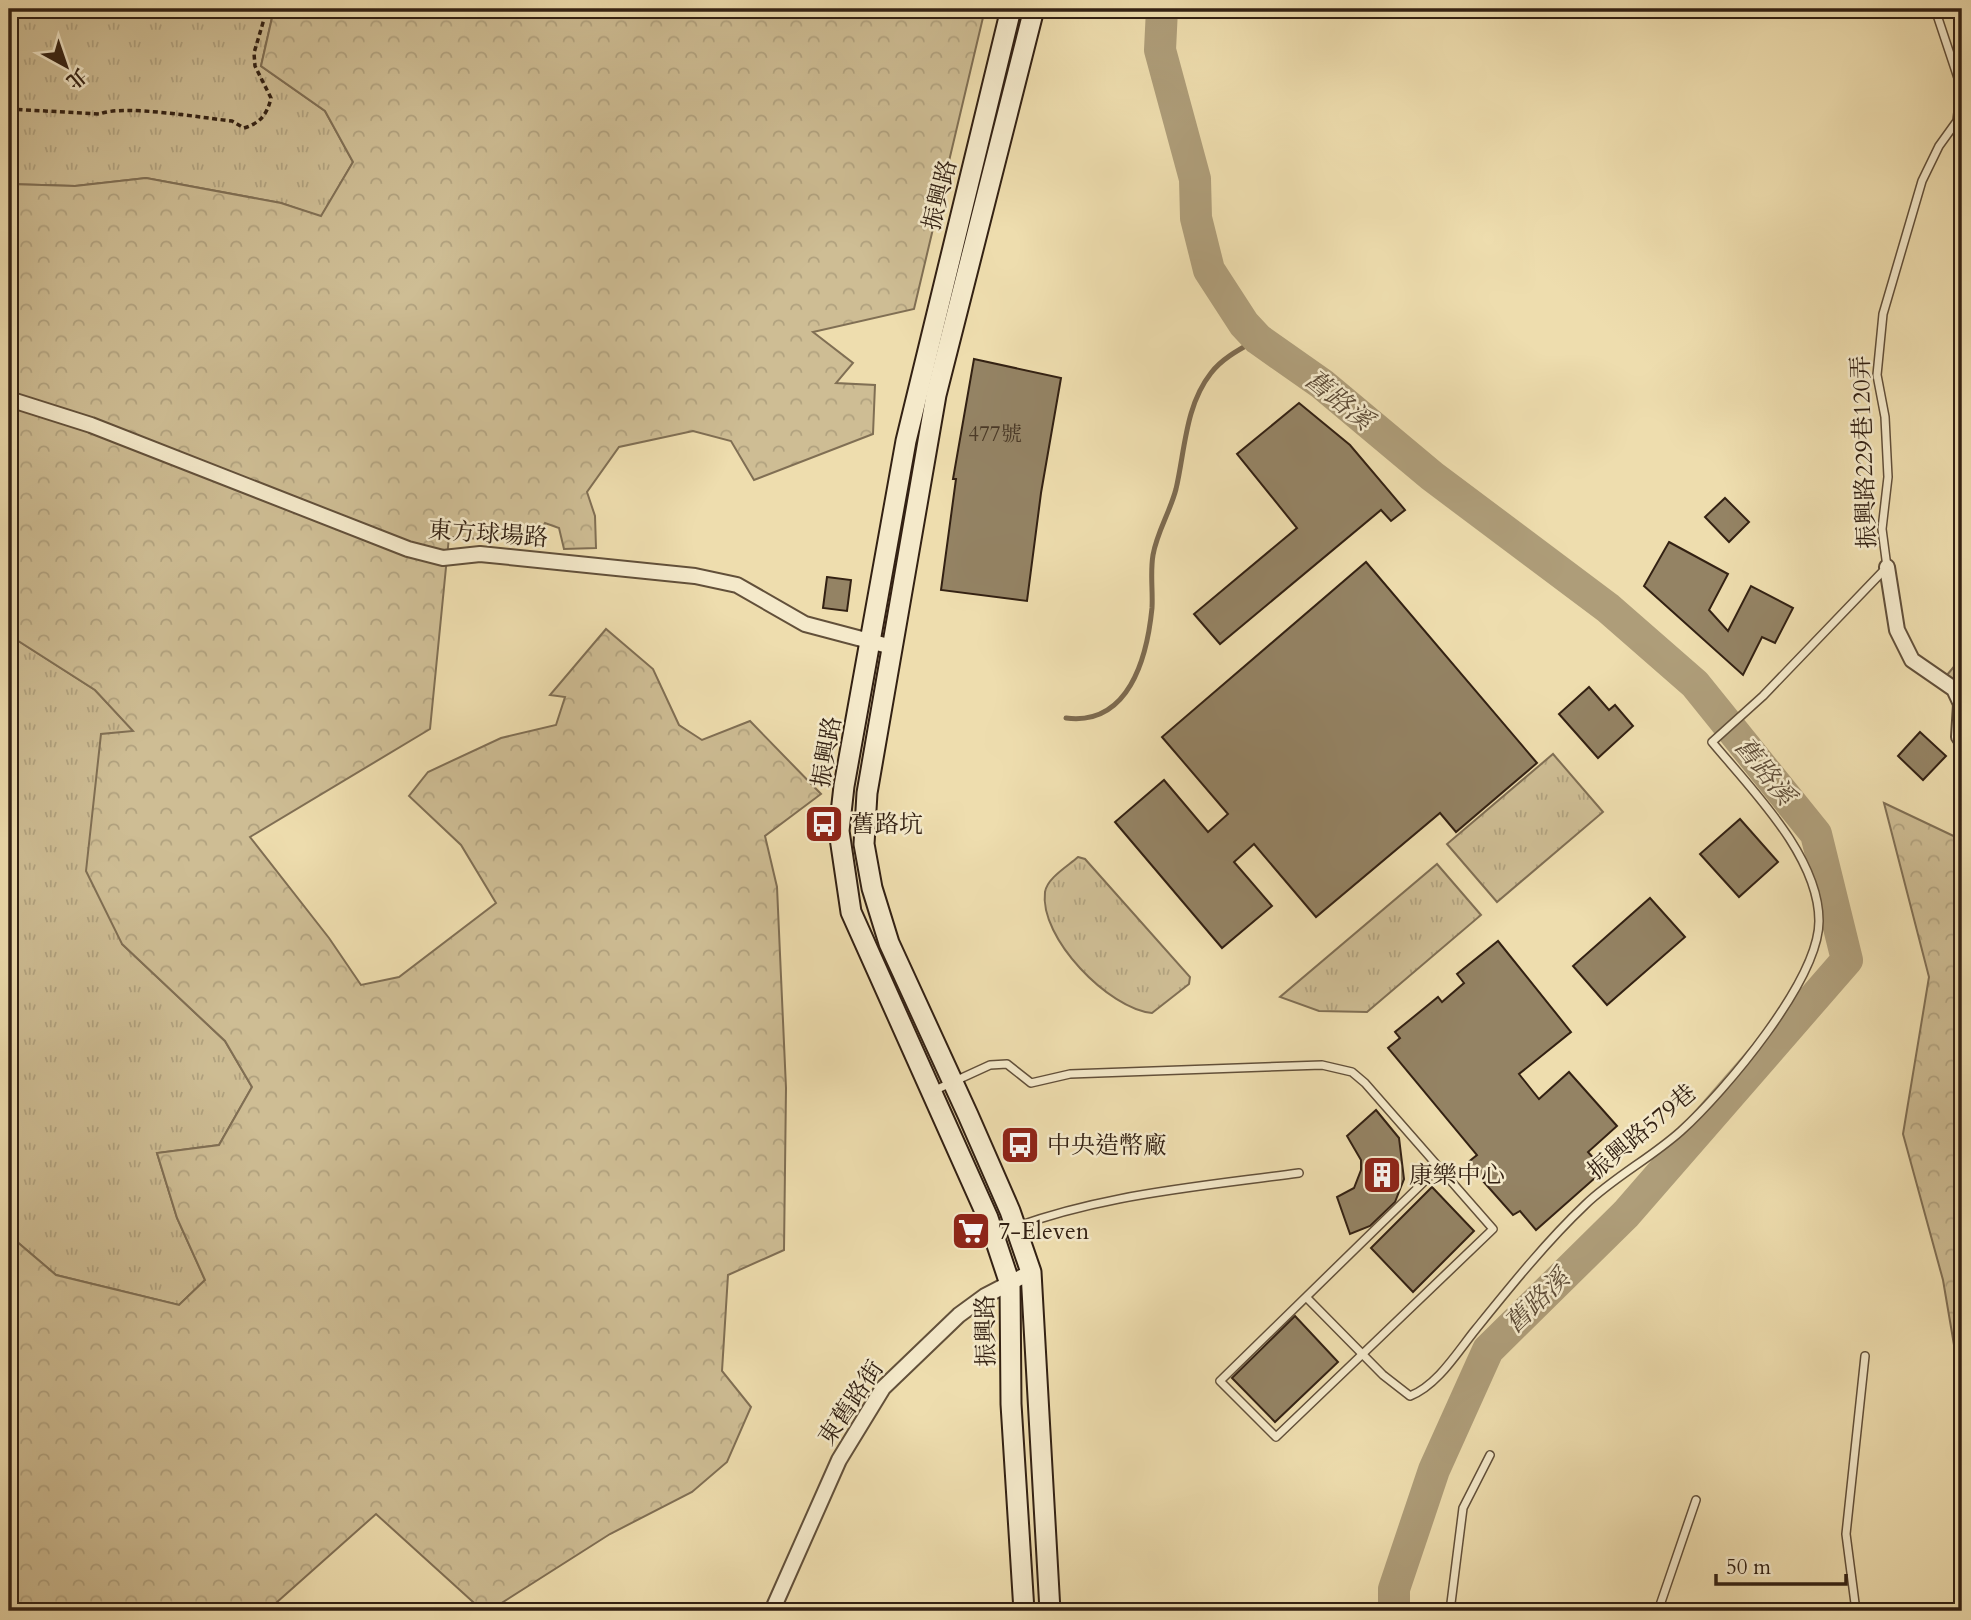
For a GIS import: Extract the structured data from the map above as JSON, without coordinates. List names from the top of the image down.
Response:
{
  "streets": {
    "street": ["振興路", "東方球場路", "東舊路街"],
    "lane": ["振興路229巷120弄", "振興路579巷"]
  },
  "crossings": [
    ["振興路", "東方球場路"],
    ["振興路", "東舊路街"],
    ["振興路229巷120弄", "振興路579巷"]
  ],
  "water": ["舊路溪"],
  "places": {
    "bus stop": ["舊路坑", "中央造幣廠"],
    "building": ["康樂中心"],
    "supermarket": ["7-Eleven"]
  },
  "house_numbers": ["477號"],
  "scale_bar": "50 m",
  "north": "bottom right"
}
